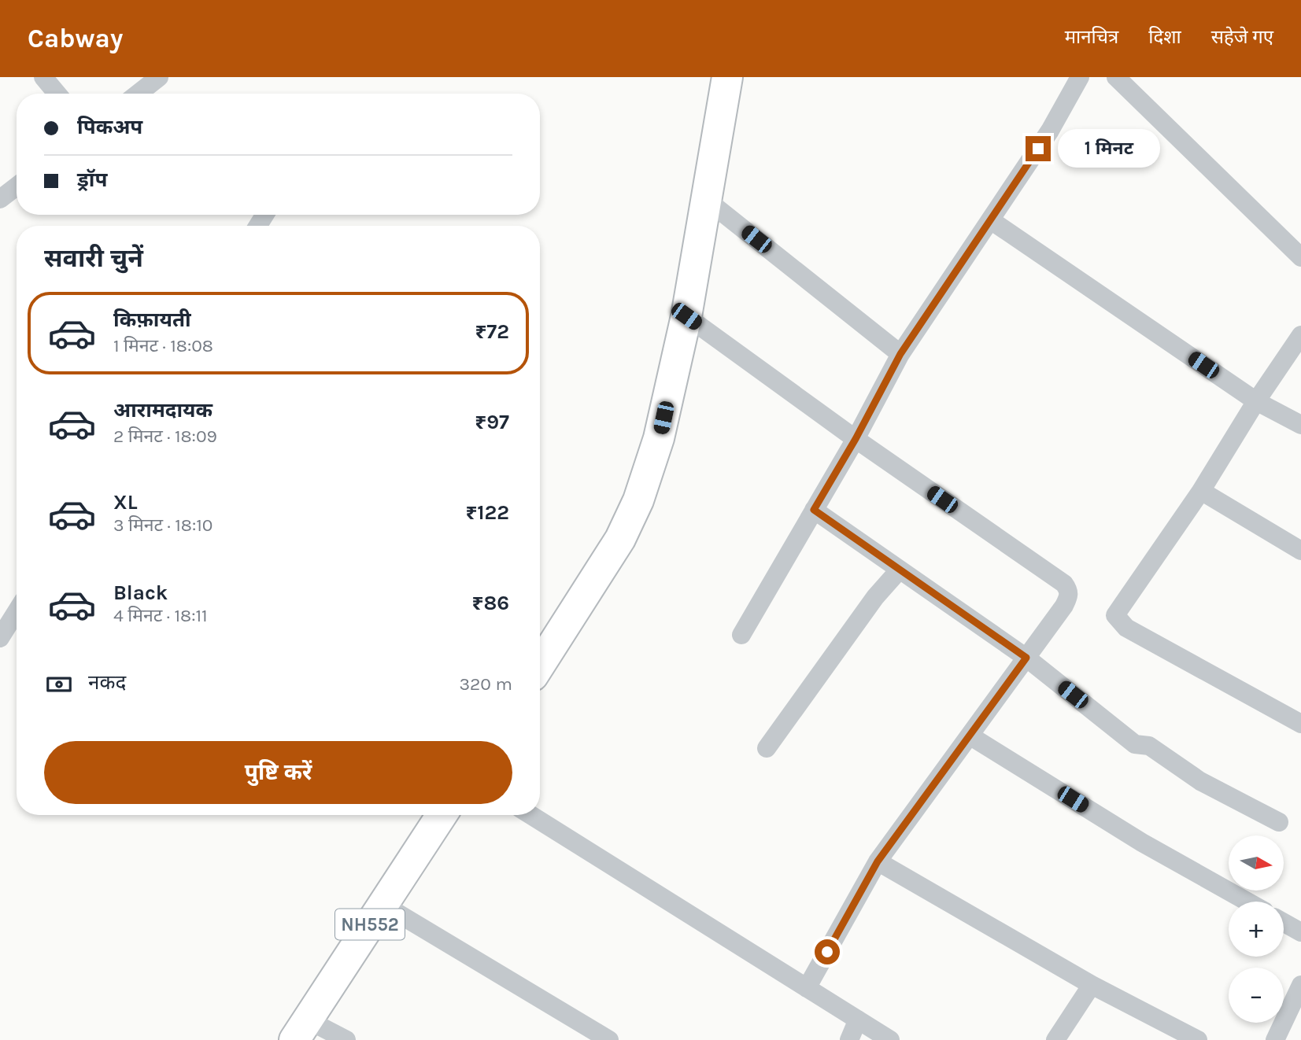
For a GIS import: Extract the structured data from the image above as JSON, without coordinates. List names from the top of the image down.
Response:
{
  "streets": {
    "highway": ["NH552"]
  },
  "north": "right",
  "page": {
    "header": "Cabway",
    "nav": ["मानचित्र", "दिशा", "सहेजे गए"],
    "banner": ["पिकअप", "ड्रॉप"],
    "bubble": "1 मिनट",
    "heading": "सवारी चुनें",
    "list": [
      {
        "name": "किफ़ायती",
        "note": "1 मिनट · 18:08",
        "value": "₹72"
      },
      {
        "name": "आरामदायक",
        "note": "2 मिनट · 18:09",
        "value": "₹97"
      },
      {
        "name": "XL",
        "note": "3 मिनट · 18:10",
        "value": "₹122"
      },
      {
        "name": "Black",
        "note": "4 मिनट · 18:11",
        "value": "₹86"
      }
    ],
    "pay": ["नकद", "320 m"],
    "buttons": "पुष्टि करें",
    "map_buttons": ["+", "−"]
  }
}
